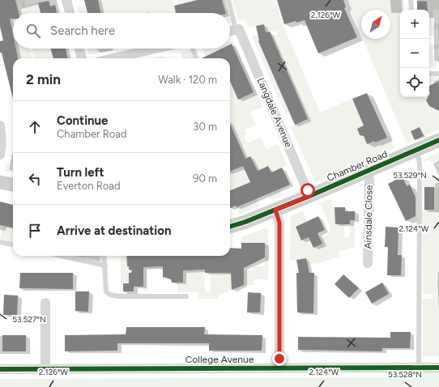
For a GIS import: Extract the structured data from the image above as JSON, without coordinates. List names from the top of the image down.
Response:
{
  "streets": {
    "street": [
      "Langdale Avenue",
      "Chamber Road",
      "Ainsdale Close",
      "College Avenue"
    ]
  },
  "crossings": [
    ["Langdale Avenue", "Chamber Road"],
    ["Chamber Road", "Ainsdale Close"]
  ],
  "north": "top right",
  "page": {
    "map_buttons": ["+", "−"],
    "search": "Search here",
    "heading": ["2 min", "Walk · 120 m"],
    "list": [
      ["Continue", "Chamber Road", "30 m"],
      ["Turn left", "Everton Road", "90 m"],
      "Arrive at destination"
    ]
  },
  "coordinates": [
    "2.126°W",
    "53.529°N",
    "2.124°W",
    "53.527°N",
    "53.528°N"
  ]
}
